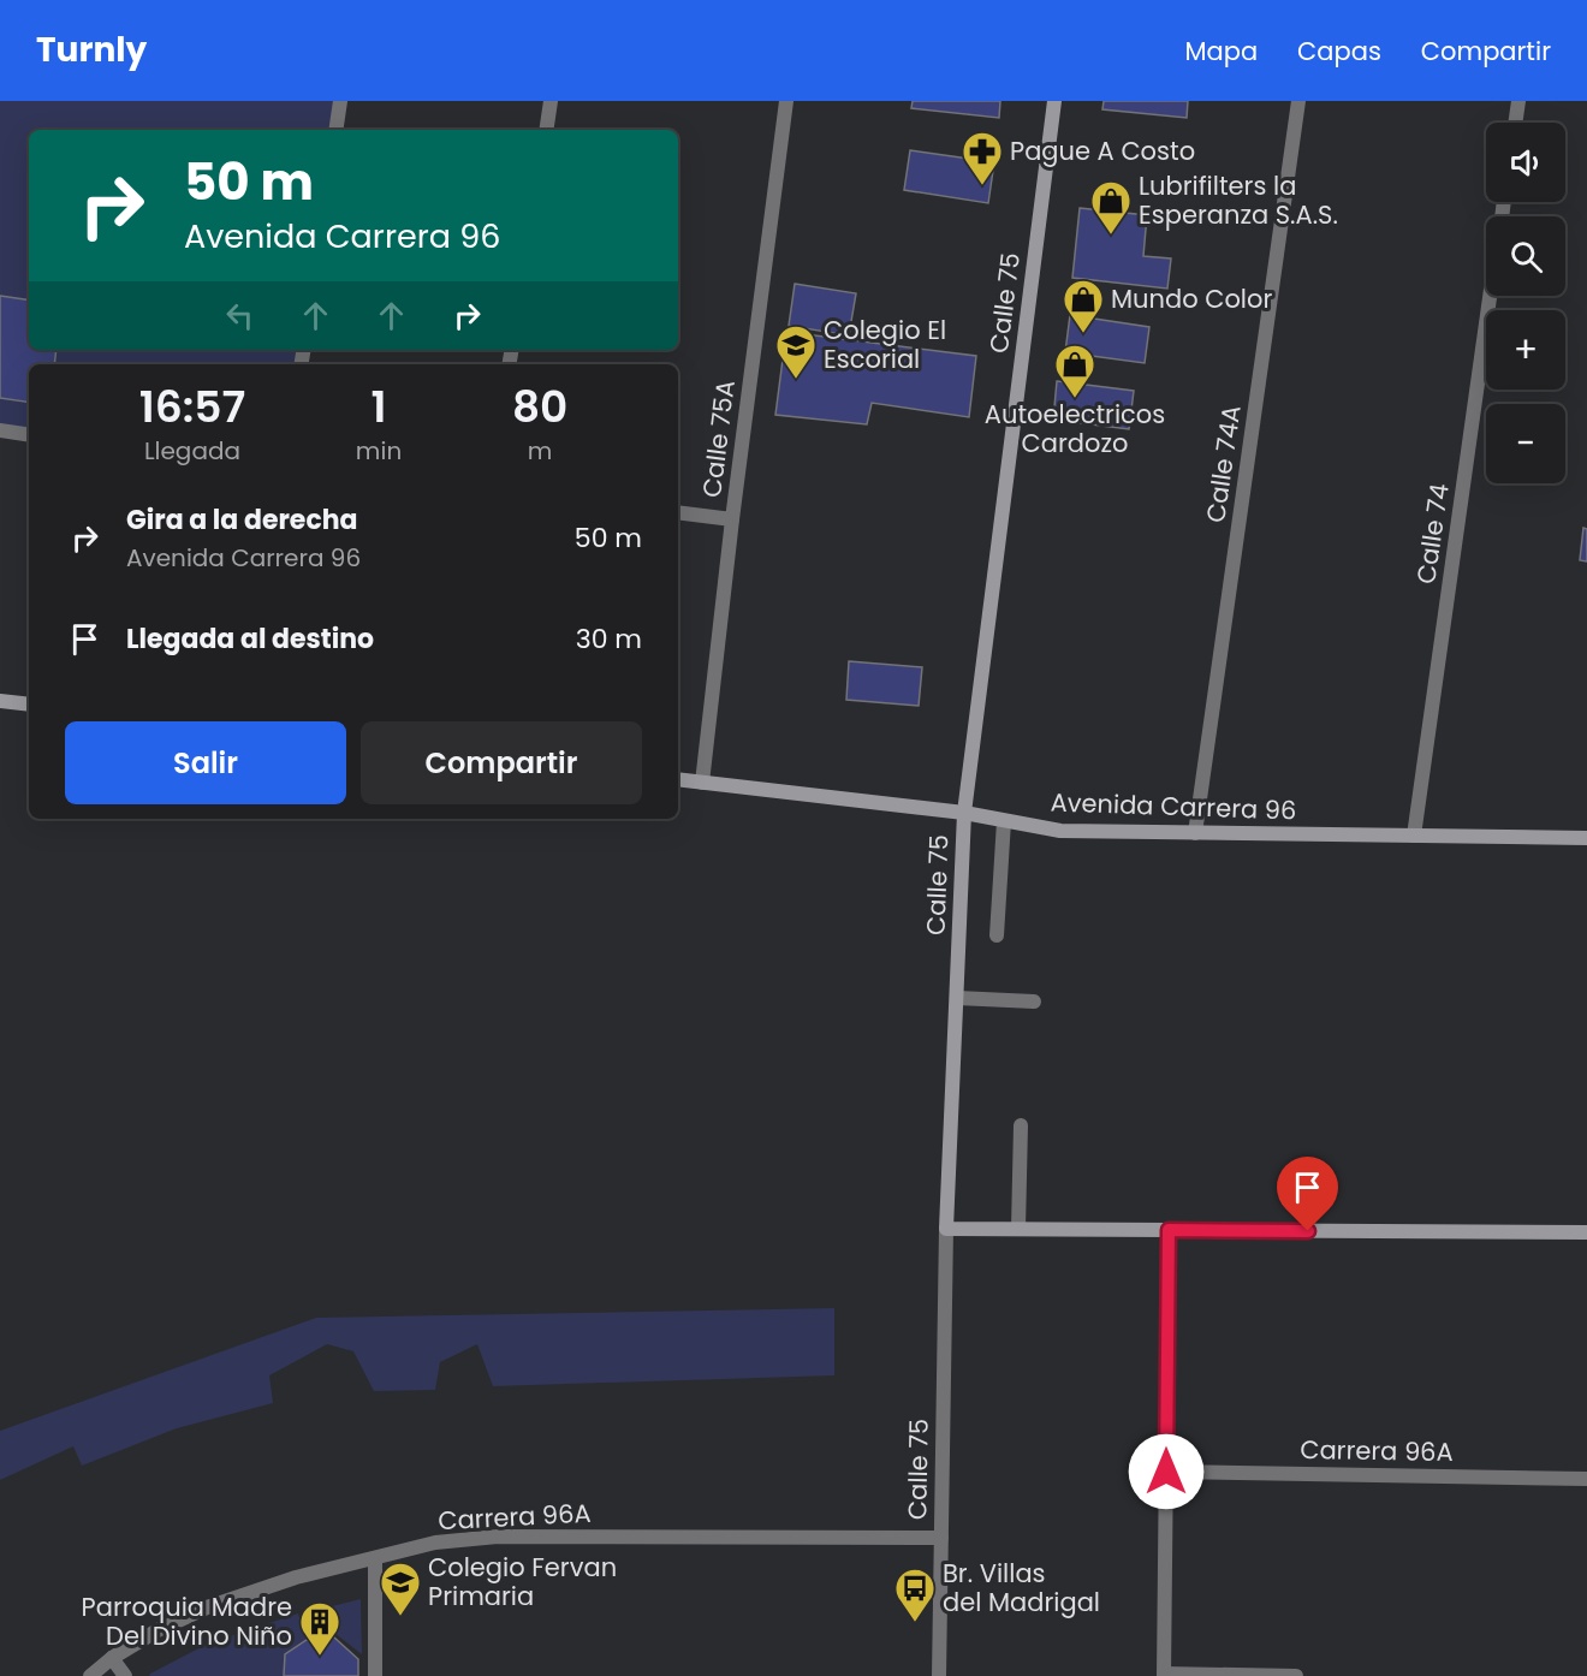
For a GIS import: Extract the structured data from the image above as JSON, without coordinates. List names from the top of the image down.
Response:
{
  "streets": {
    "main road": ["Calle 75", "Avenida Carrera 96"],
    "street": [
      "Calle 75A",
      "Calle 74A",
      "Calle 74",
      "Carrera 96A"
    ]
  },
  "crossings": [
    ["Calle 75", "Avenida Carrera 96"],
    ["Calle 75", "Carrera 96A"],
    ["Calle 75A", "Avenida Carrera 96"],
    ["Calle 74A", "Avenida Carrera 96"],
    ["Calle 74", "Avenida Carrera 96"]
  ],
  "places": {
    "pharmacy": ["Pague A Costo"],
    "shop": ["Lubrifilters la Esperanza S.A.S.", "Mundo Color", "Autoelectricos Cardozo"],
    "school or university": ["Colegio El Escorial", "Colegio Fervan Primaria"],
    "bus stop": ["Br. Villas del Madrigal"],
    "building": ["Parroquia Madre Del Divino Niño"]
  },
  "page": {
    "header": "Turnly",
    "nav": ["Mapa", "Capas", "Compartir"],
    "map_buttons": ["+", "−"],
    "turn": ["50 m", "Avenida Carrera 96"],
    "eta": [
      "16:57",
      "Llegada",
      "1",
      "min",
      "80",
      "m"
    ],
    "list": [
      {
        "name": "Gira a la derecha",
        "note": "Avenida Carrera 96",
        "value": "50 m"
      },
      {
        "name": "Llegada al destino",
        "value": "30 m"
      }
    ],
    "buttons": ["Salir", "Compartir"]
  }
}
